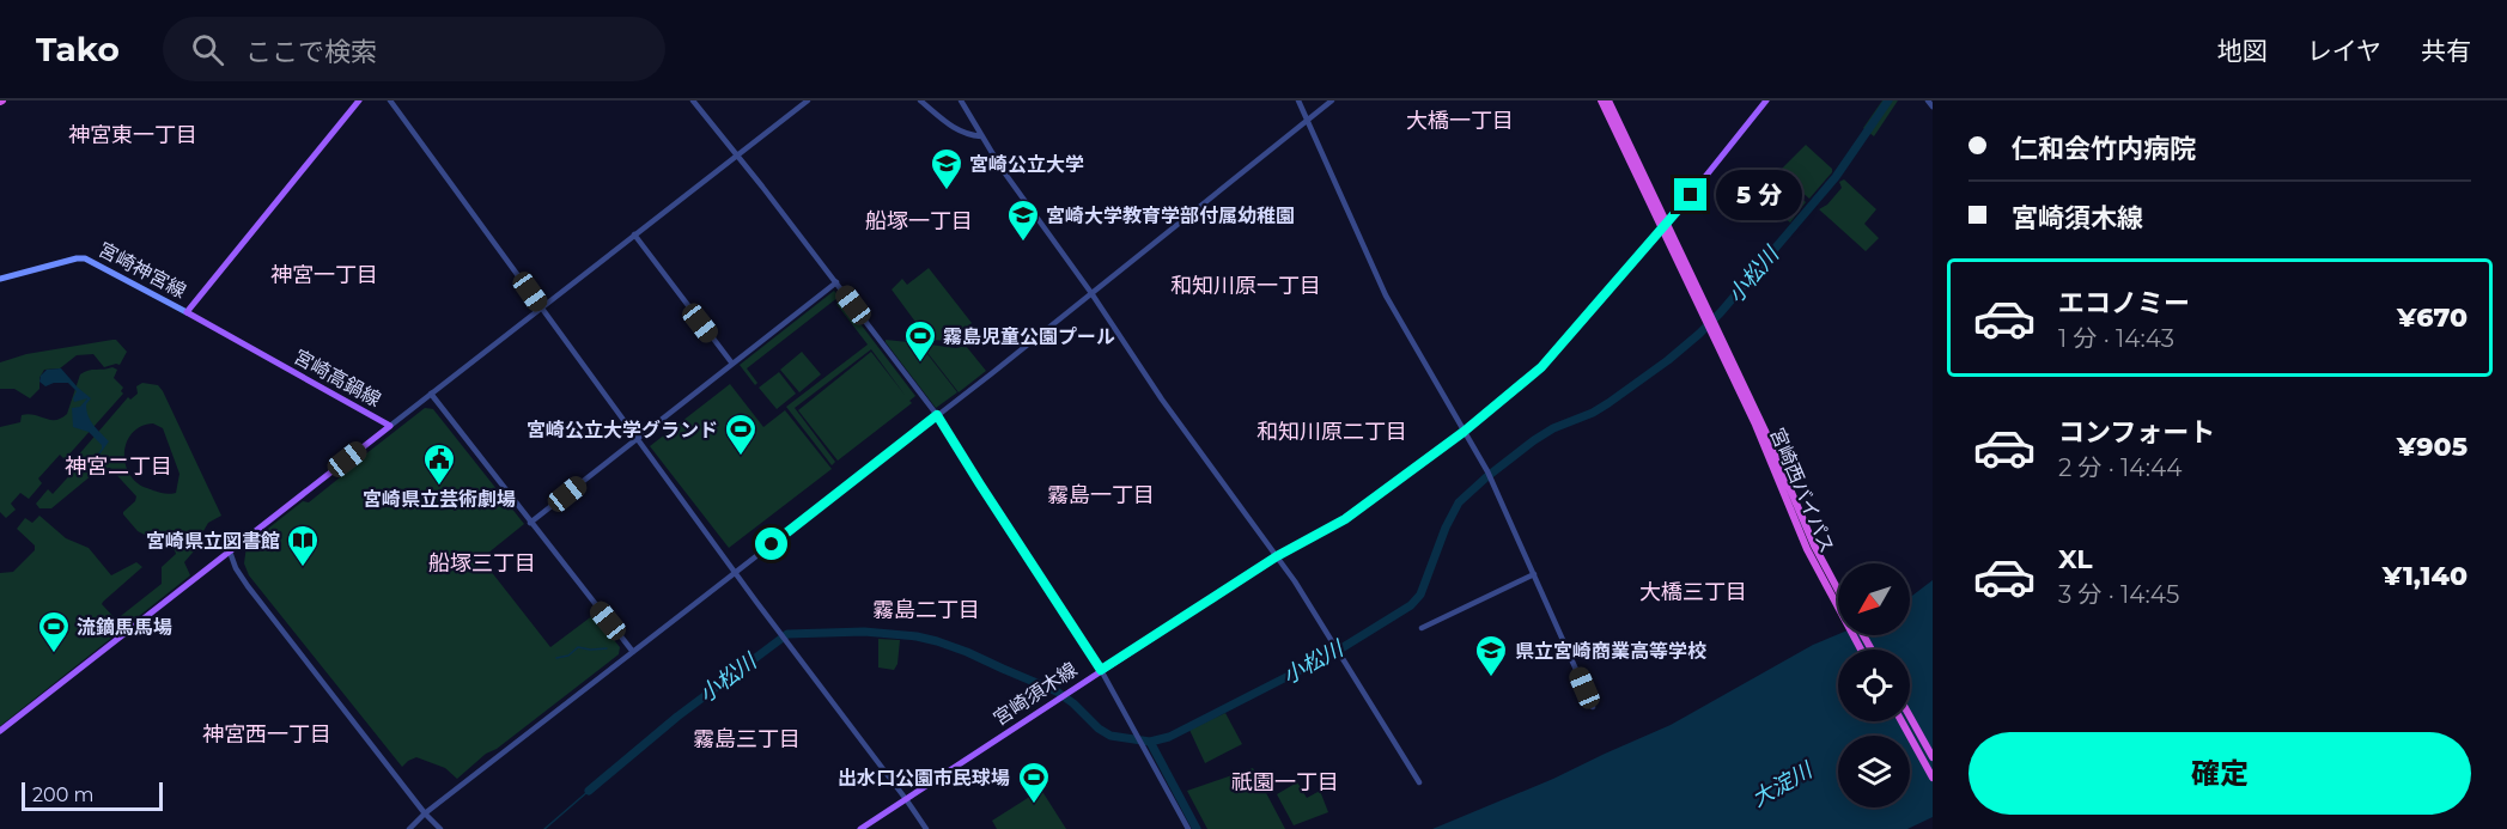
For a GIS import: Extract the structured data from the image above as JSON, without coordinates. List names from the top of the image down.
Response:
{
  "streets": {
    "highway": ["宮崎西バイパス"],
    "main road": ["宮崎神宮線", "宮崎高鍋線", "宮崎須木線"]
  },
  "crossings": [
    ["宮崎神宮線", "宮崎高鍋線"],
    ["宮崎西バイパス", "宮崎須木線"]
  ],
  "districts": [
    "大橋一丁目",
    "神宮東一丁目",
    "船塚一丁目",
    "神宮一丁目",
    "和知川原一丁目",
    "和知川原二丁目",
    "神宮二丁目",
    "霧島一丁目",
    "船塚三丁目",
    "大橋三丁目",
    "霧島二丁目",
    "神宮西一丁目",
    "霧島三丁目",
    "祇園一丁目"
  ],
  "water": ["小松川", "大淀川"],
  "places": {
    "school or university": ["宮崎公立大学", "宮崎大学教育学部付属幼稚園", "県立宮崎商業高等学校"],
    "sports": [
      "霧島児童公園プール",
      "宮崎公立大学グランド",
      "流鏑馬馬場",
      "出水口公園市民球場"
    ],
    "public building": ["宮崎県立芸術劇場"],
    "library": ["宮崎県立図書館"]
  },
  "scale_bar": "200 m",
  "north": "bottom left",
  "page": {
    "header": "Tako",
    "search": "ここで検索",
    "nav": ["地図", "レイヤ", "共有"],
    "banner": ["仁和会竹内病院", "宮崎須木線"],
    "bubble": "5 分",
    "list": [
      {
        "name": "エコノミー",
        "note": "1 分 · 14:43",
        "value": "¥670"
      },
      {
        "name": "コンフォート",
        "note": "2 分 · 14:44",
        "value": "¥905"
      },
      {
        "name": "XL",
        "note": "3 分 · 14:45",
        "value": "¥1,140"
      }
    ],
    "buttons": "確定",
    "scale": "200 m"
  }
}
